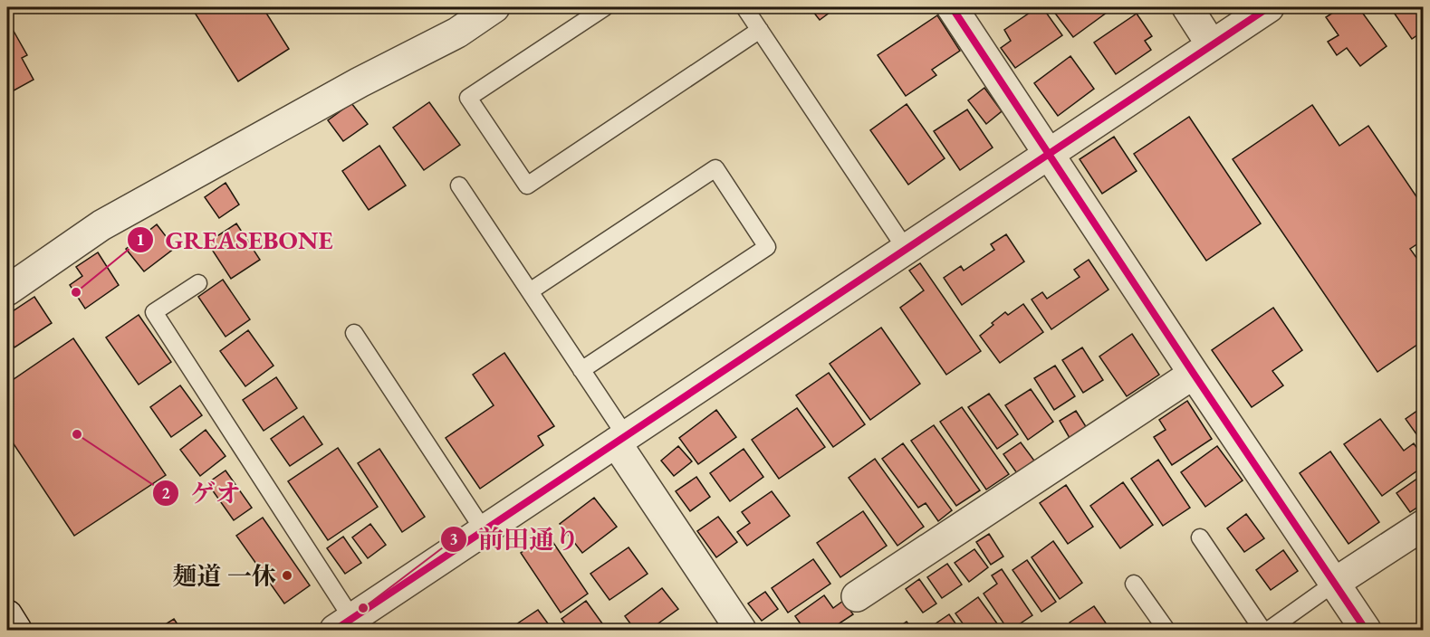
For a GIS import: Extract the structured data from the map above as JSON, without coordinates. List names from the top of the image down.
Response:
{
  "places": [
    "GREASEBONE",
    "ゲオ",
    "麺道 一休",
    "前田通り"
  ]
}
